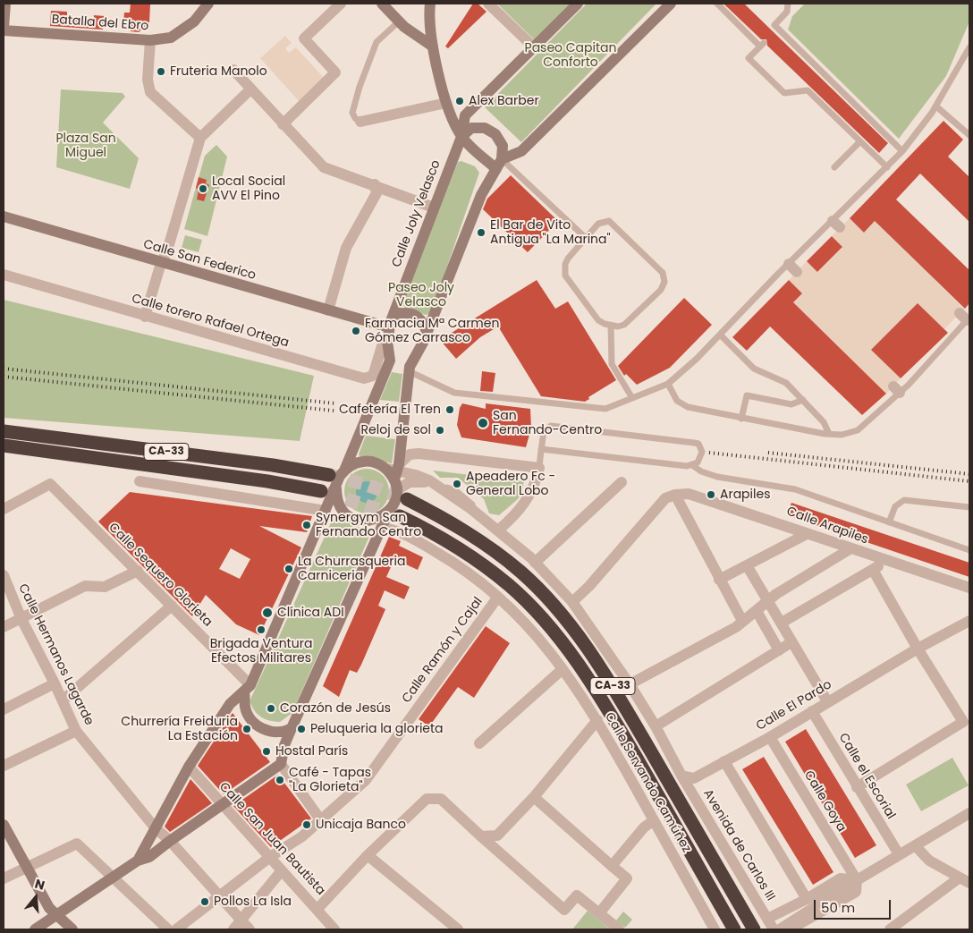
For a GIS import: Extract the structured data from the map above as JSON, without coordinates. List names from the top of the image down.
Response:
{
  "streets": {
    "highway": ["CA-33"],
    "street": [
      "Batalla del Ebro",
      "Calle Joly Velasco",
      "Calle San Federico",
      "Calle torero Rafael Ortega",
      "Calle Arapiles",
      "Calle Sequero Glorieta",
      "Calle Ramón y Cajal",
      "Calle Hermanos Lagarde",
      "Calle El Pardo",
      "Calle el Escorial",
      "Calle Servando Camúñez",
      "Calle Goya",
      "Calle San Juan Bautista",
      "Avenida de Carlos III"
    ]
  },
  "crossings": [
    ["Calle Joly Velasco", "Calle San Federico"],
    ["Calle Joly Velasco", "Calle torero Rafael Ortega"],
    ["CA-33", "Avenida de Carlos III"],
    ["Calle Ramón y Cajal", "Calle Hermanos Lagarde"],
    ["Calle Ramón y Cajal", "Calle Servando Camúñez"],
    ["Calle Ramón y Cajal", "Calle San Juan Bautista"],
    ["Calle El Pardo", "Calle el Escorial"],
    ["Calle El Pardo", "Calle Goya"],
    ["Calle El Pardo", "Avenida de Carlos III"]
  ],
  "parks": ["Paseo Capitan Conforto", "Plaza San Miguel", "Paseo Joly Velasco"],
  "places": [
    "Fruteria Manolo",
    "Alex Barber",
    "Local Social AVV El Pino",
    "El Bar de Vito Antigua \"La Marina\"",
    "Farmacia Mª Carmen Gómez Carrasco",
    "Cafetería El Tren",
    "San Fernando-Centro",
    "Reloj de sol",
    "Apeadero Fc - General Lobo",
    "Arapiles",
    "Synergym San Fernando Centro",
    "La Churrasqueria Carniceria",
    "Clínica ADI",
    "Brigada Ventura Efectos Militares",
    "Corazón de Jesús",
    "Churrería Freiduria La Estación",
    "Peluqueria la glorieta",
    "Hostal París",
    "Café - Tapas \"La Glorieta\"",
    "Unicaja Banco",
    "Pollos La Isla"
  ],
  "scale_bar": "50 m",
  "north": "top"
}
